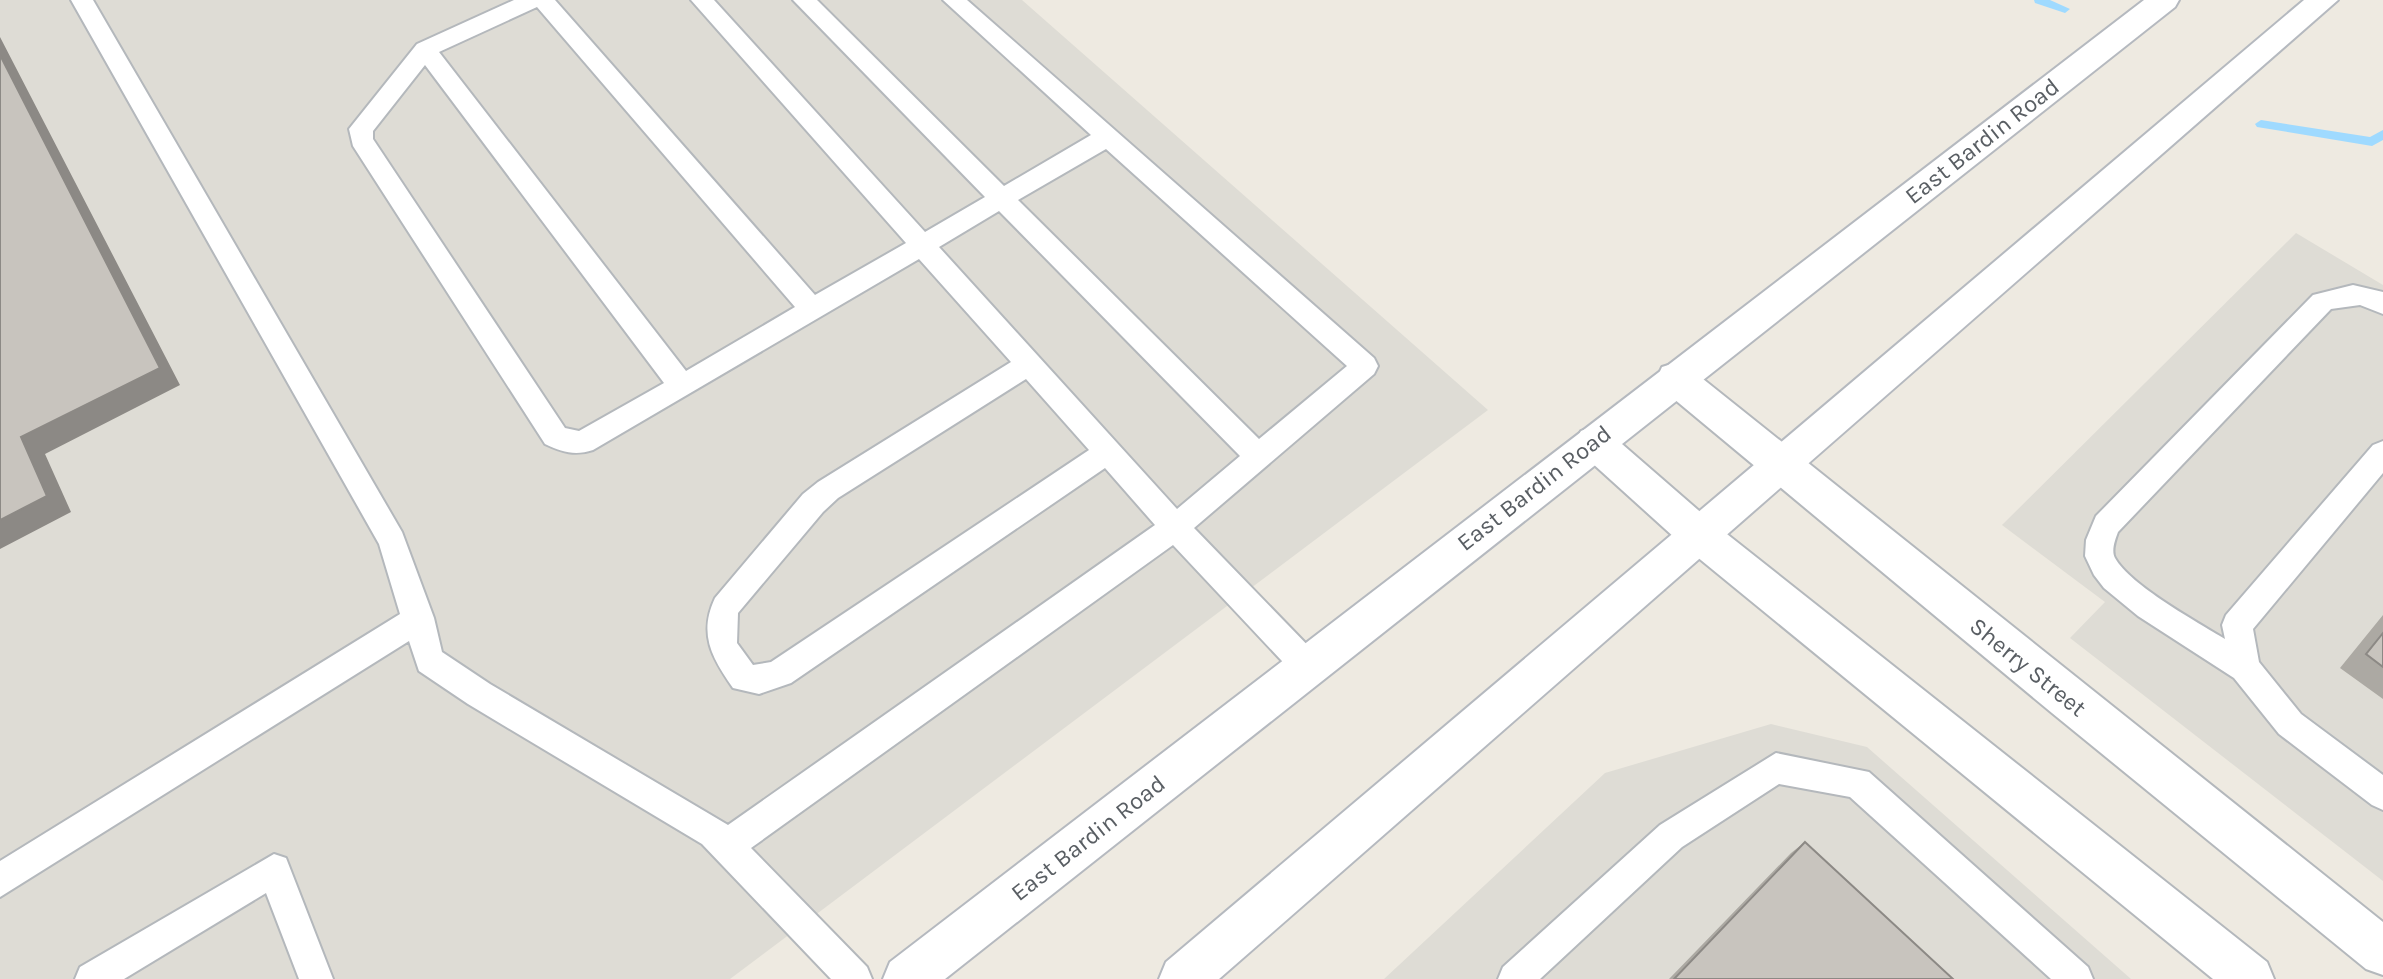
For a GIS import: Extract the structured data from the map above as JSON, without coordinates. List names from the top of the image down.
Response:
{
  "streets": {
    "street": ["East Bardin Road", "Sherry Street"]
  },
  "crossings": [
    ["East Bardin Road", "Sherry Street"]
  ]
}
